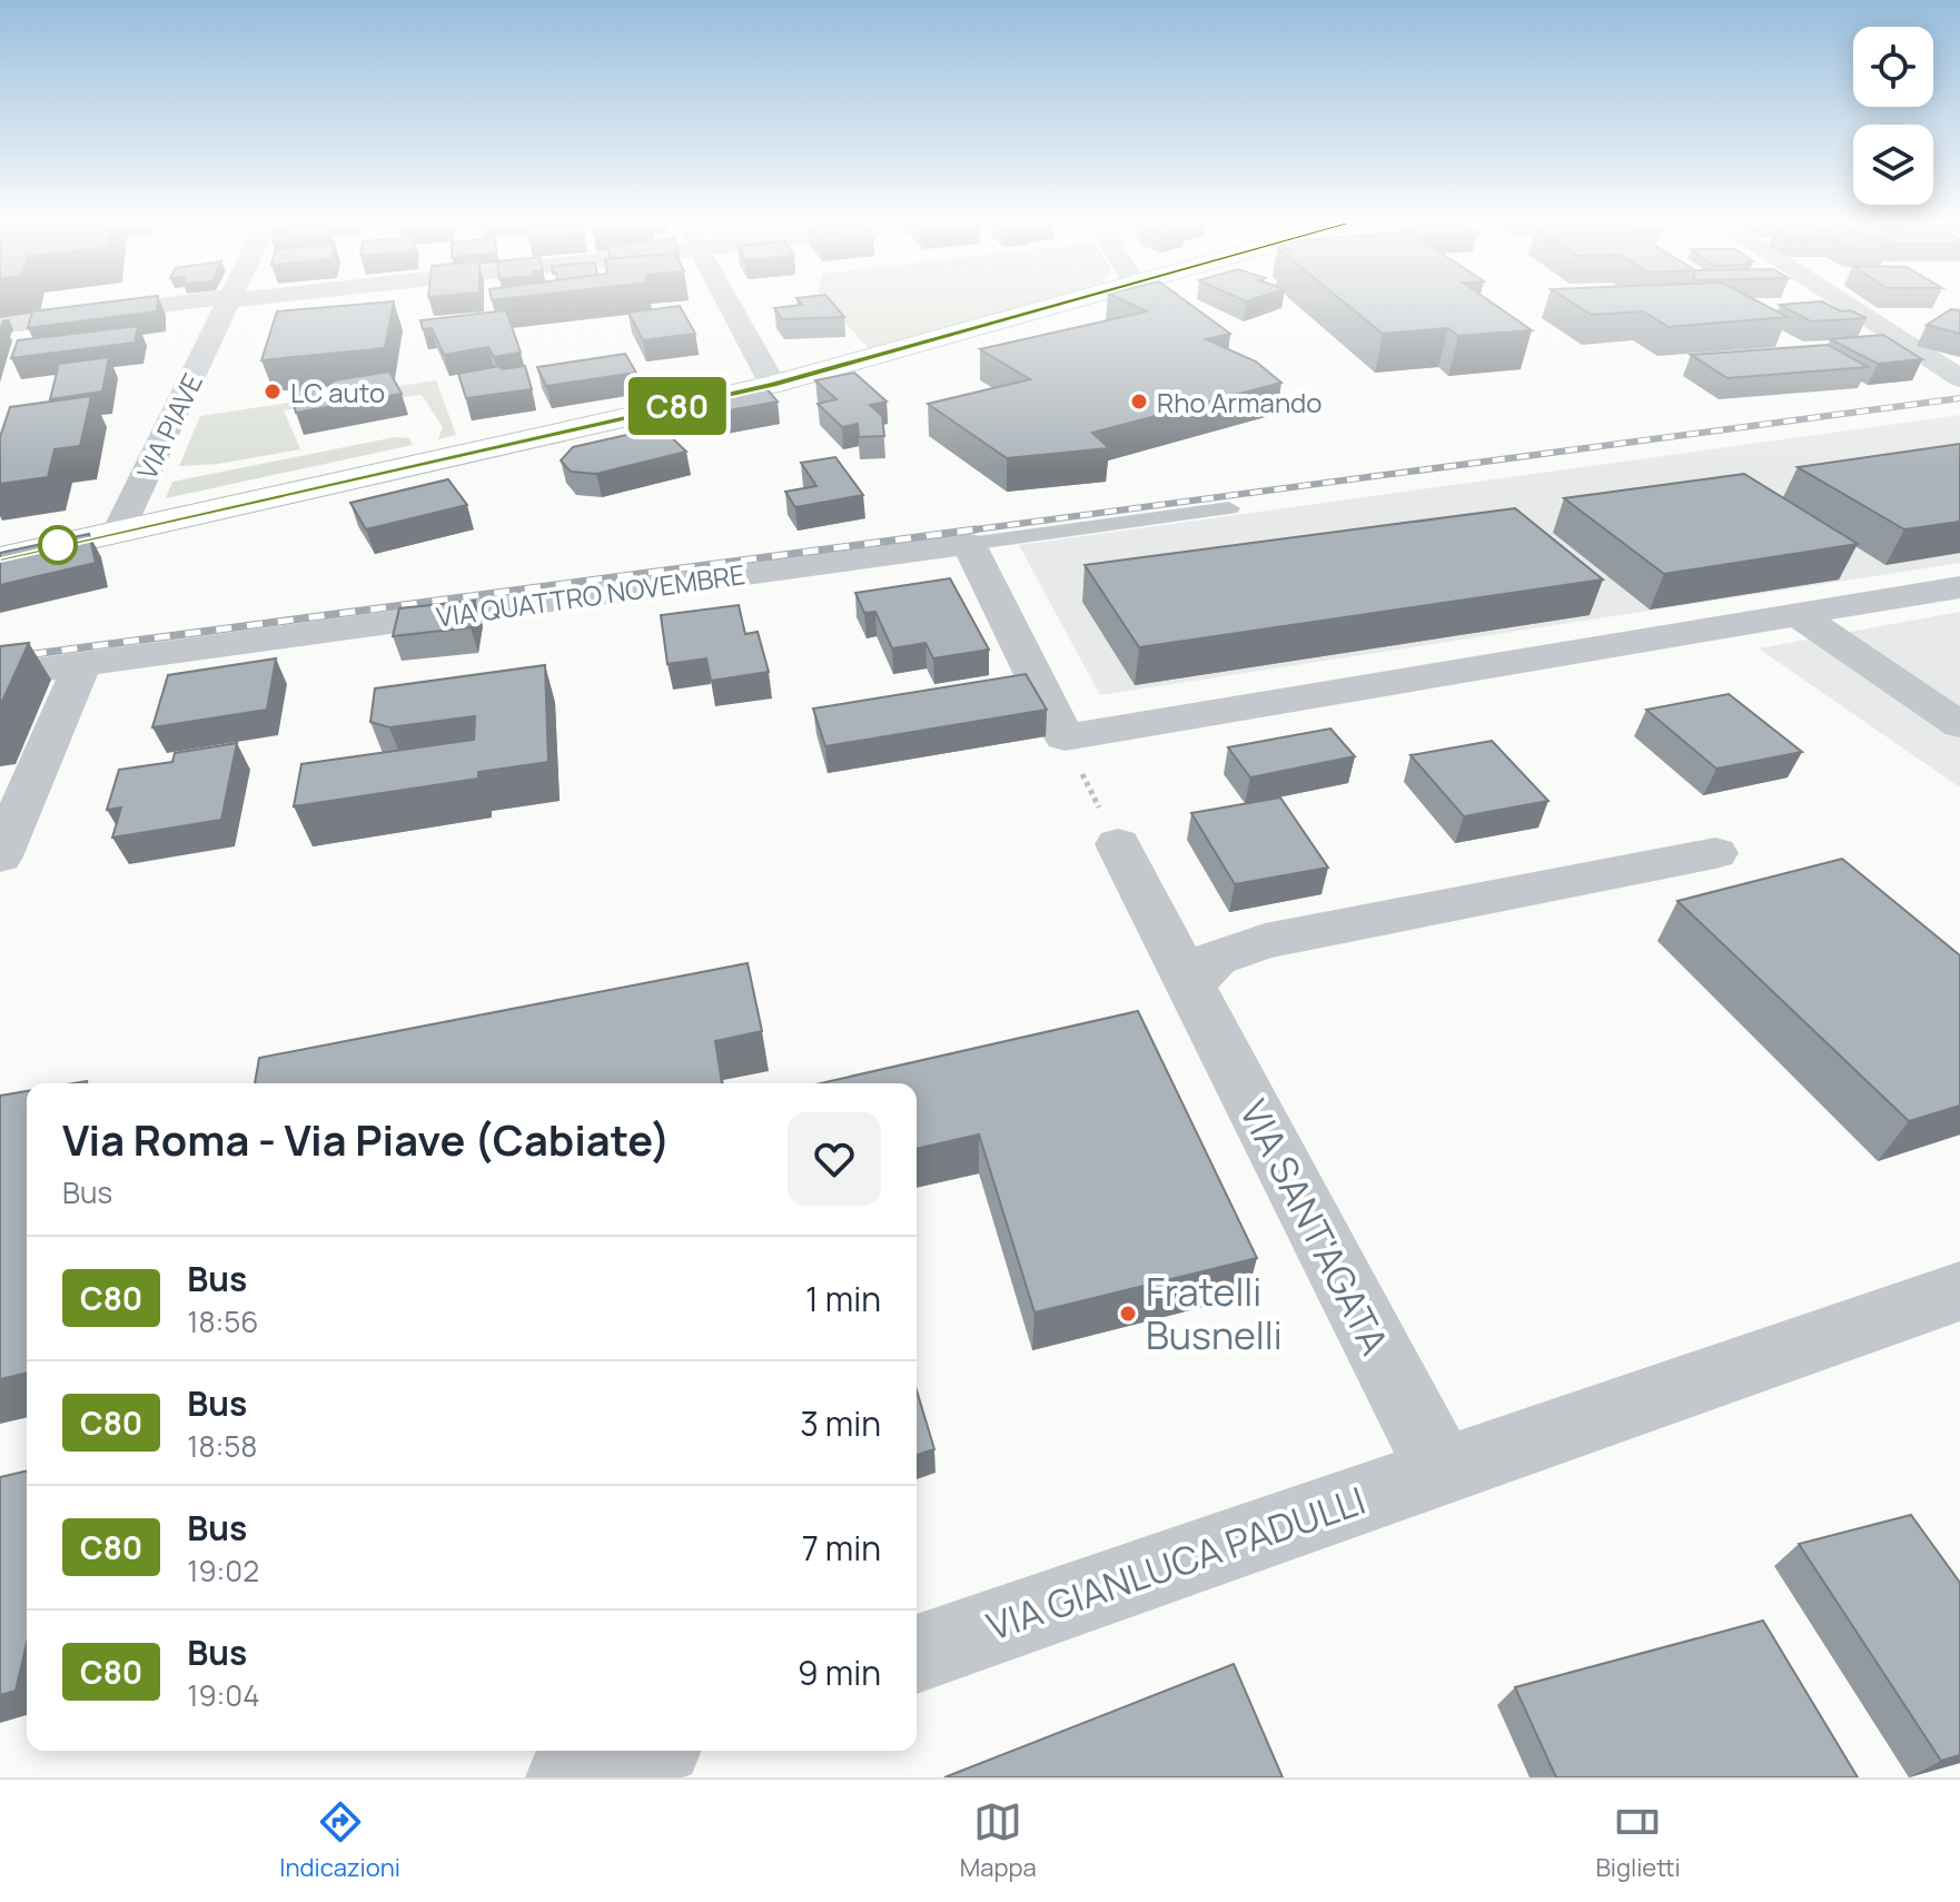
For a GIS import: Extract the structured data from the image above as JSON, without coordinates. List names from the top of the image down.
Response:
{
  "streets": {
    "street": [
      "VIA PIAVE",
      "VIA QUATTRO NOVEMBRE",
      "VIA SANT'AGATA",
      "VIA GIANLUCA PADULLI"
    ]
  },
  "crossings": [
    ["VIA SANT'AGATA", "VIA GIANLUCA PADULLI"]
  ],
  "places": ["LC auto", "Rho Armando", "Fratelli Busnelli"],
  "lines": ["bus line C80"],
  "page": {
    "on_map": "C80",
    "heading": ["Via Roma - Via Piave (Cabiate)", "Bus"],
    "list": [
      {
        "mark": "C80",
        "name": "Bus",
        "note": "18:56",
        "value": "1 min"
      },
      {
        "mark": "C80",
        "name": "Bus",
        "note": "18:58",
        "value": "3 min"
      },
      {
        "mark": "C80",
        "name": "Bus",
        "note": "19:02",
        "value": "7 min"
      },
      {
        "mark": "C80",
        "name": "Bus",
        "note": "19:04",
        "value": "9 min"
      }
    ],
    "tabs": ["Indicazioni", "Mappa", "Biglietti"]
  }
}
